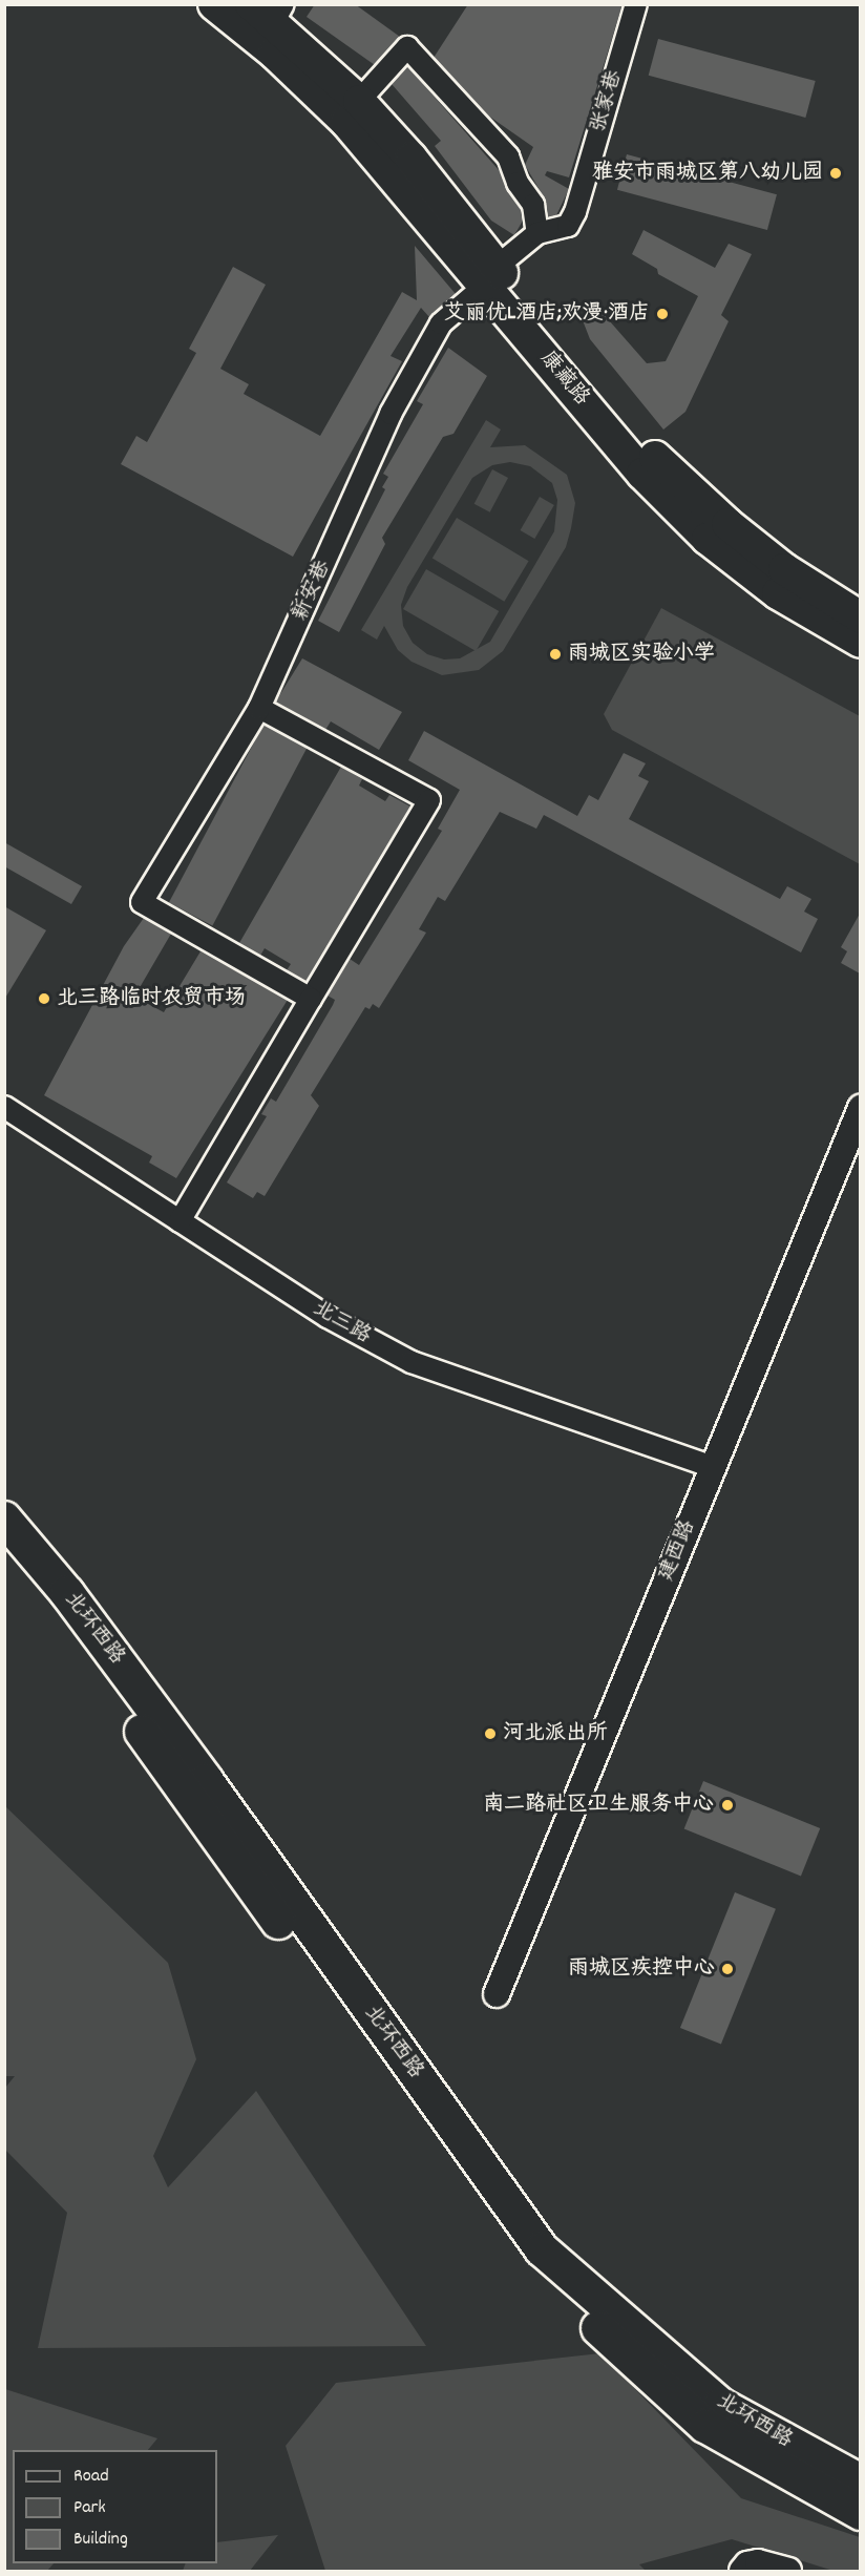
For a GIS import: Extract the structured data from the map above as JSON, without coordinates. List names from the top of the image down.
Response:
{
  "streets": {
    "highway": ["北环西路"],
    "main road": ["康藏路"],
    "street": [
      "张家巷",
      "新安巷",
      "北三路",
      "建西路"
    ]
  },
  "crossings": [
    ["张家巷", "康藏路"],
    ["张家巷", "新安巷"],
    ["康藏路", "新安巷"],
    ["北三路", "建西路"]
  ],
  "places": [
    "雅安市雨城区第八幼儿园",
    "艾丽优L酒店;欢漫·酒店",
    "雨城区实验小学",
    "北三路临时农贸市场",
    "河北派出所",
    "南二路社区卫生服务中心",
    "雨城区疾控中心"
  ],
  "legend": ["Road", "Park", "Building"]
}
